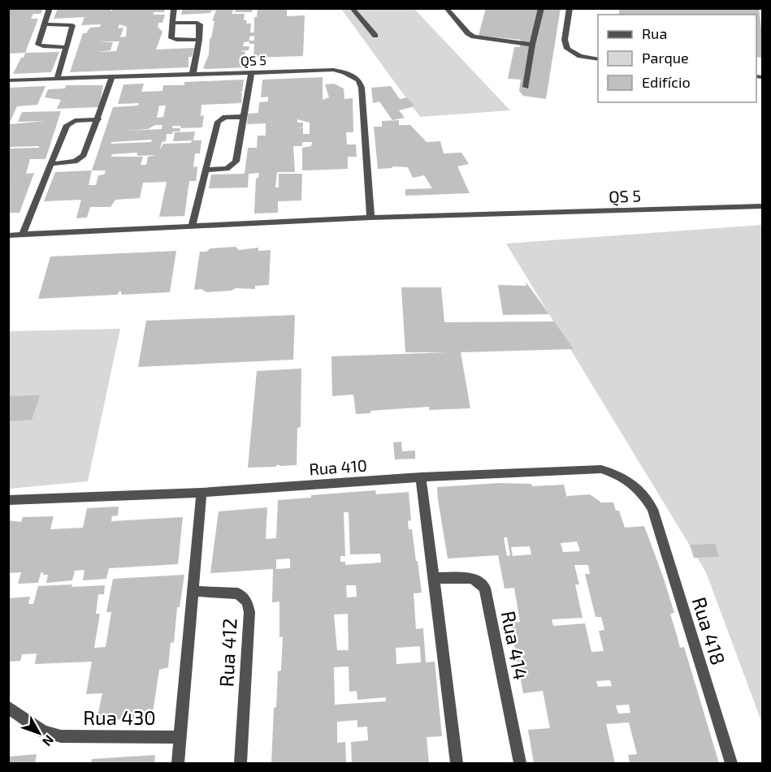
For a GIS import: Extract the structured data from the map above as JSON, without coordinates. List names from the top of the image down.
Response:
{
  "streets": {
    "street": [
      "QS 5",
      "Rua 410",
      "Rua 418",
      "Rua 414",
      "Rua 412",
      "Rua 430"
    ]
  },
  "crossings": [
    ["Rua 410", "Rua 418"]
  ],
  "legend": ["Rua", "Parque", "Edifício"],
  "north": "bottom right"
}
